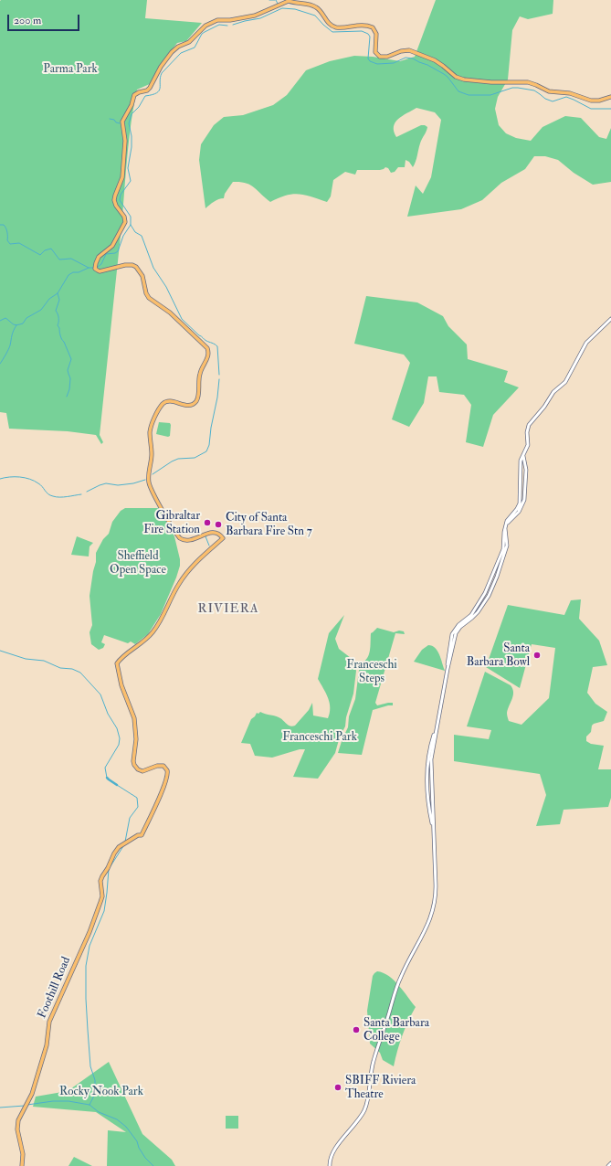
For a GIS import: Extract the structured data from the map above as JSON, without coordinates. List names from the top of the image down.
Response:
{
  "streets": {
    "main road": ["Foothill Road"]
  },
  "districts": ["RIVIERA"],
  "parks": [
    "Parma Park",
    "Sheffield Open Space",
    "Franceschi Steps",
    "Franceschi Park",
    "Rocky Nook Park"
  ],
  "places": [
    "Gibraltar Fire Station",
    "City of Santa Barbara Fire Stn 7",
    "Santa Barbara Bowl",
    "Santa Barbara College",
    "SBIFF Riviera Theatre"
  ],
  "scale_bar": "200 m"
}
